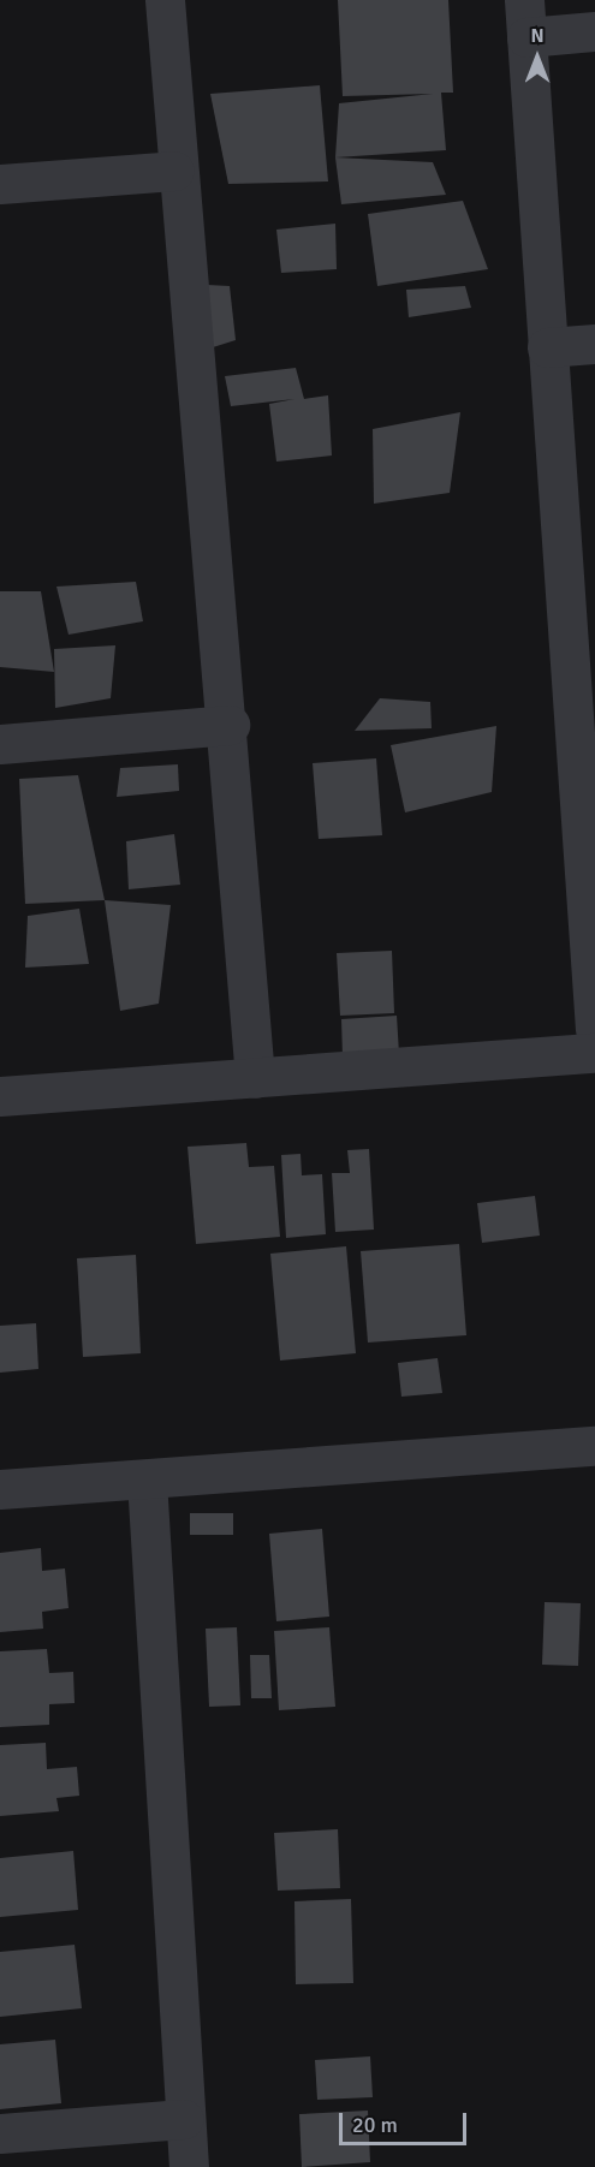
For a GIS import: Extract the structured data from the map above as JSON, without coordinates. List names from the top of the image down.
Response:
{
  "scale_bar": "20 m",
  "north": "top"
}
